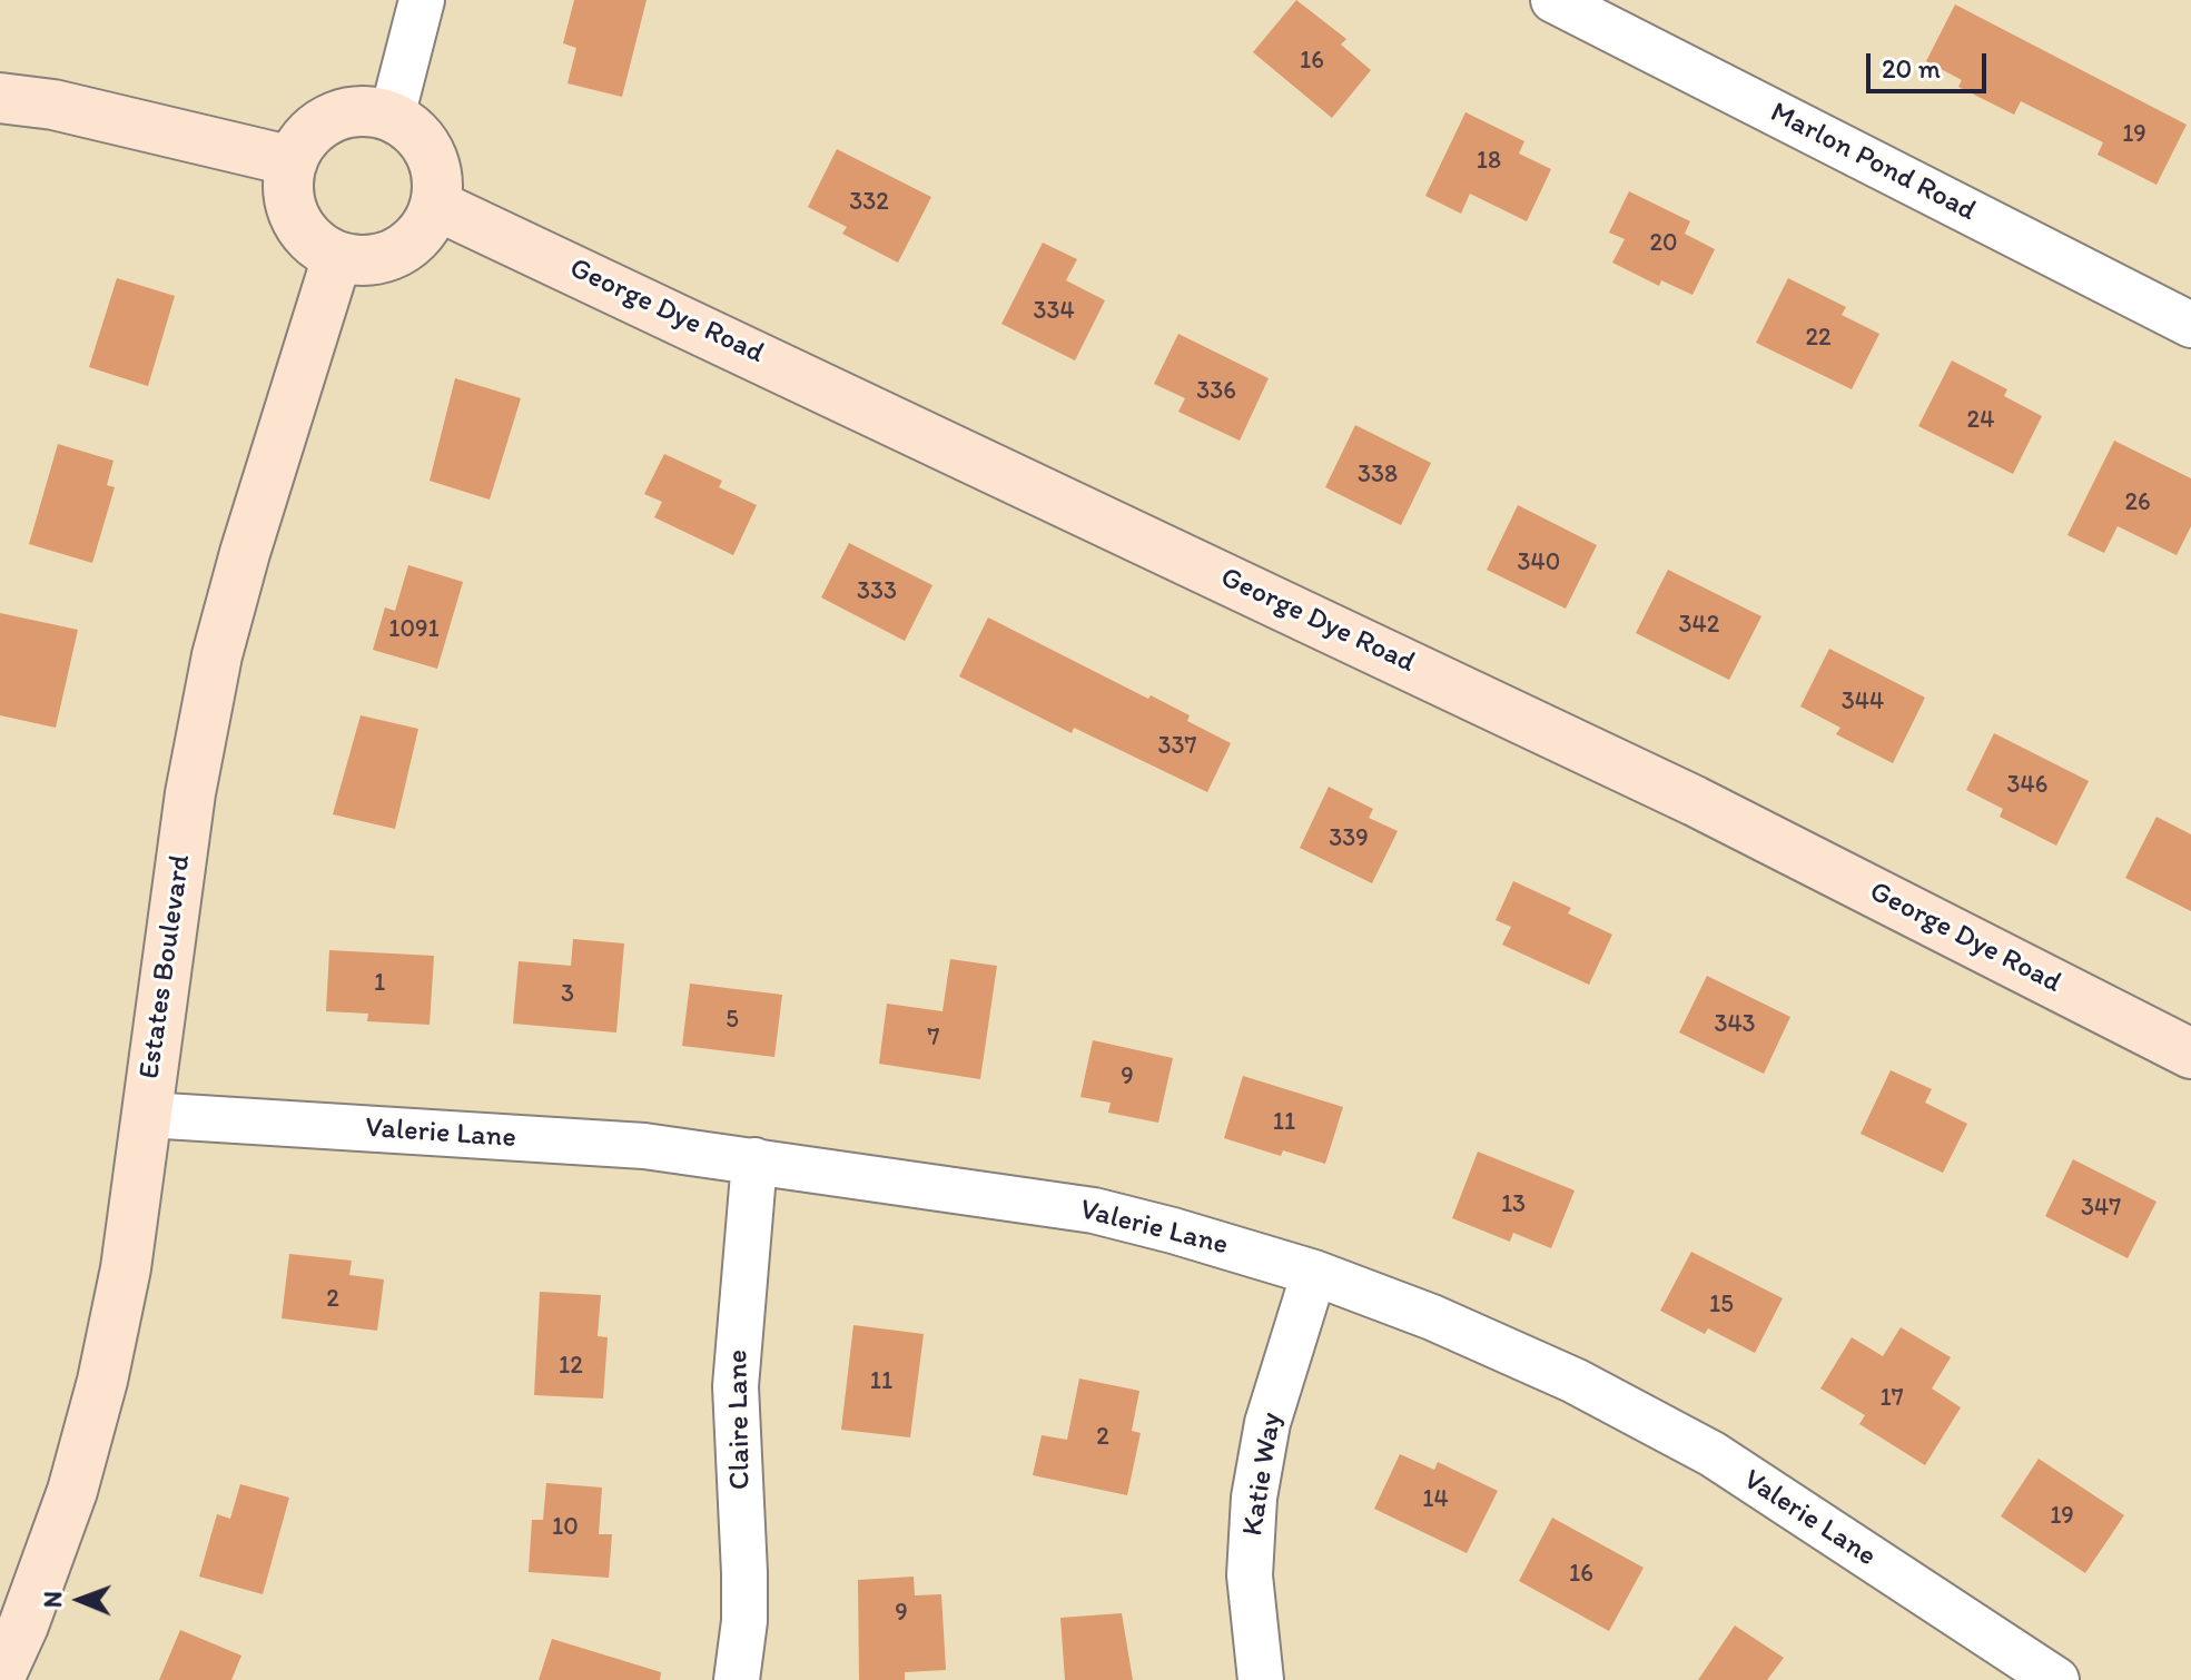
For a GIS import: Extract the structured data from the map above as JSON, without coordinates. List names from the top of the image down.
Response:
{
  "streets": {
    "street": [
      "Marlon Pond Road",
      "George Dye Road",
      "Estates Boulevard",
      "Valerie Lane",
      "Claire Lane",
      "Katie Way"
    ]
  },
  "crossings": [
    ["George Dye Road", "Estates Boulevard"],
    ["Estates Boulevard", "Valerie Lane"],
    ["Valerie Lane", "Claire Lane"],
    ["Valerie Lane", "Katie Way"]
  ],
  "house_numbers": [
    "16",
    "19",
    "18",
    "332",
    "20",
    "334",
    "22",
    "336",
    "24",
    "338",
    "26",
    "340",
    "333",
    "342",
    "1091",
    "344",
    "337",
    "346",
    "339",
    "1",
    "3",
    "5",
    "343",
    "7",
    "9",
    "11",
    "13",
    "347",
    "2",
    "15",
    "12",
    "11",
    "17",
    "2",
    "14",
    "19",
    "10",
    "16",
    "9"
  ],
  "scale_bar": "20 m",
  "north": "left"
}
